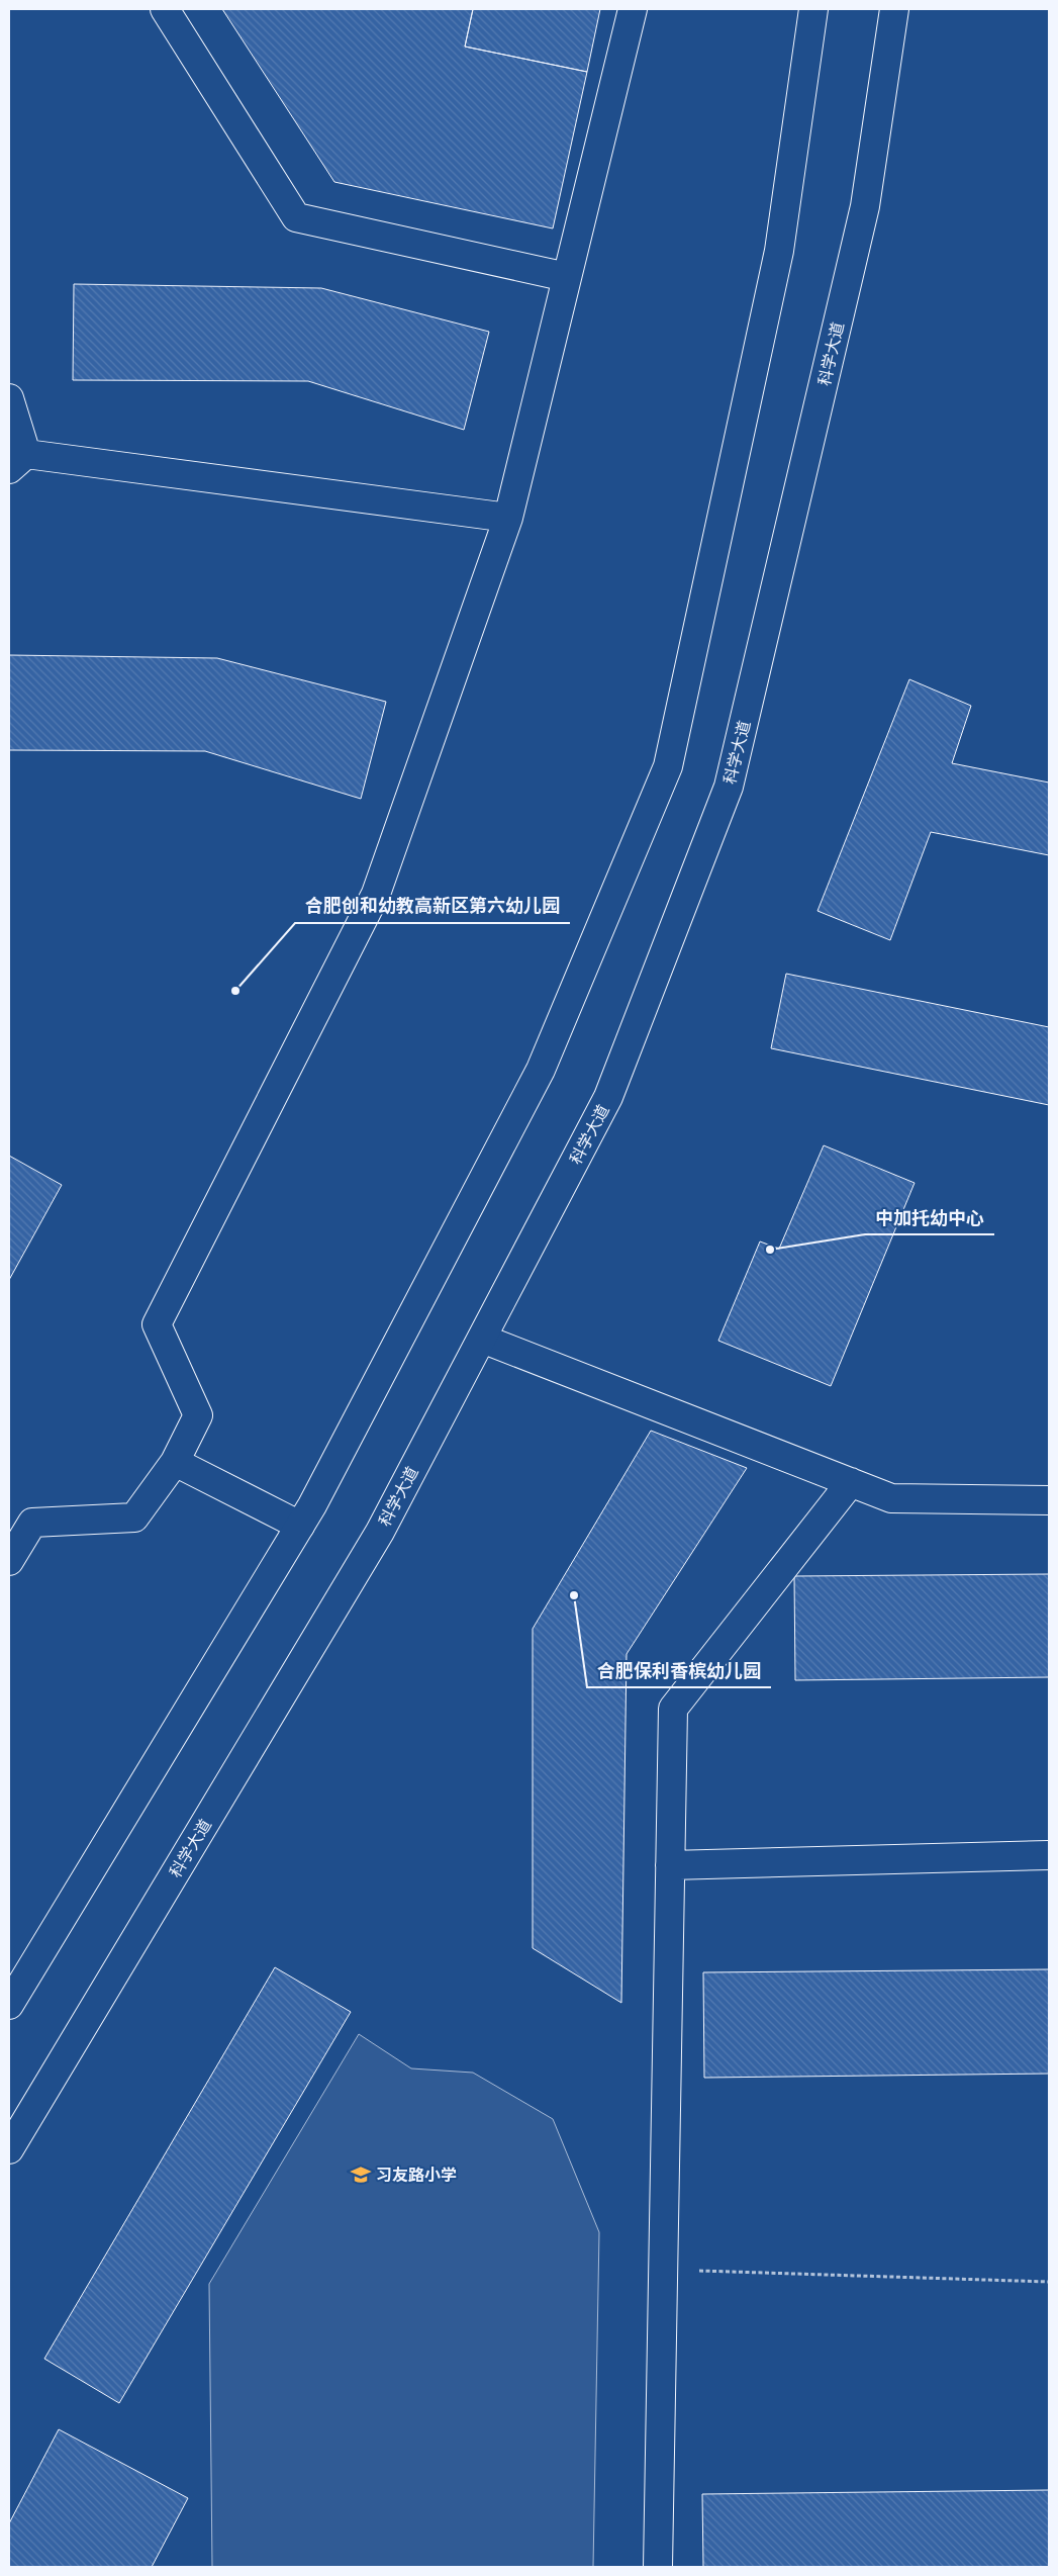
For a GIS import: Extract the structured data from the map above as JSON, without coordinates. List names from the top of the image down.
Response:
{
  "streets": {
    "main road": ["科学大道"]
  },
  "places": {
    "other": ["合肥创和幼教高新区第六幼儿园", "中加托幼中心", "合肥保利香槟幼儿园"],
    "school or university": ["习友路小学"]
  }
}
